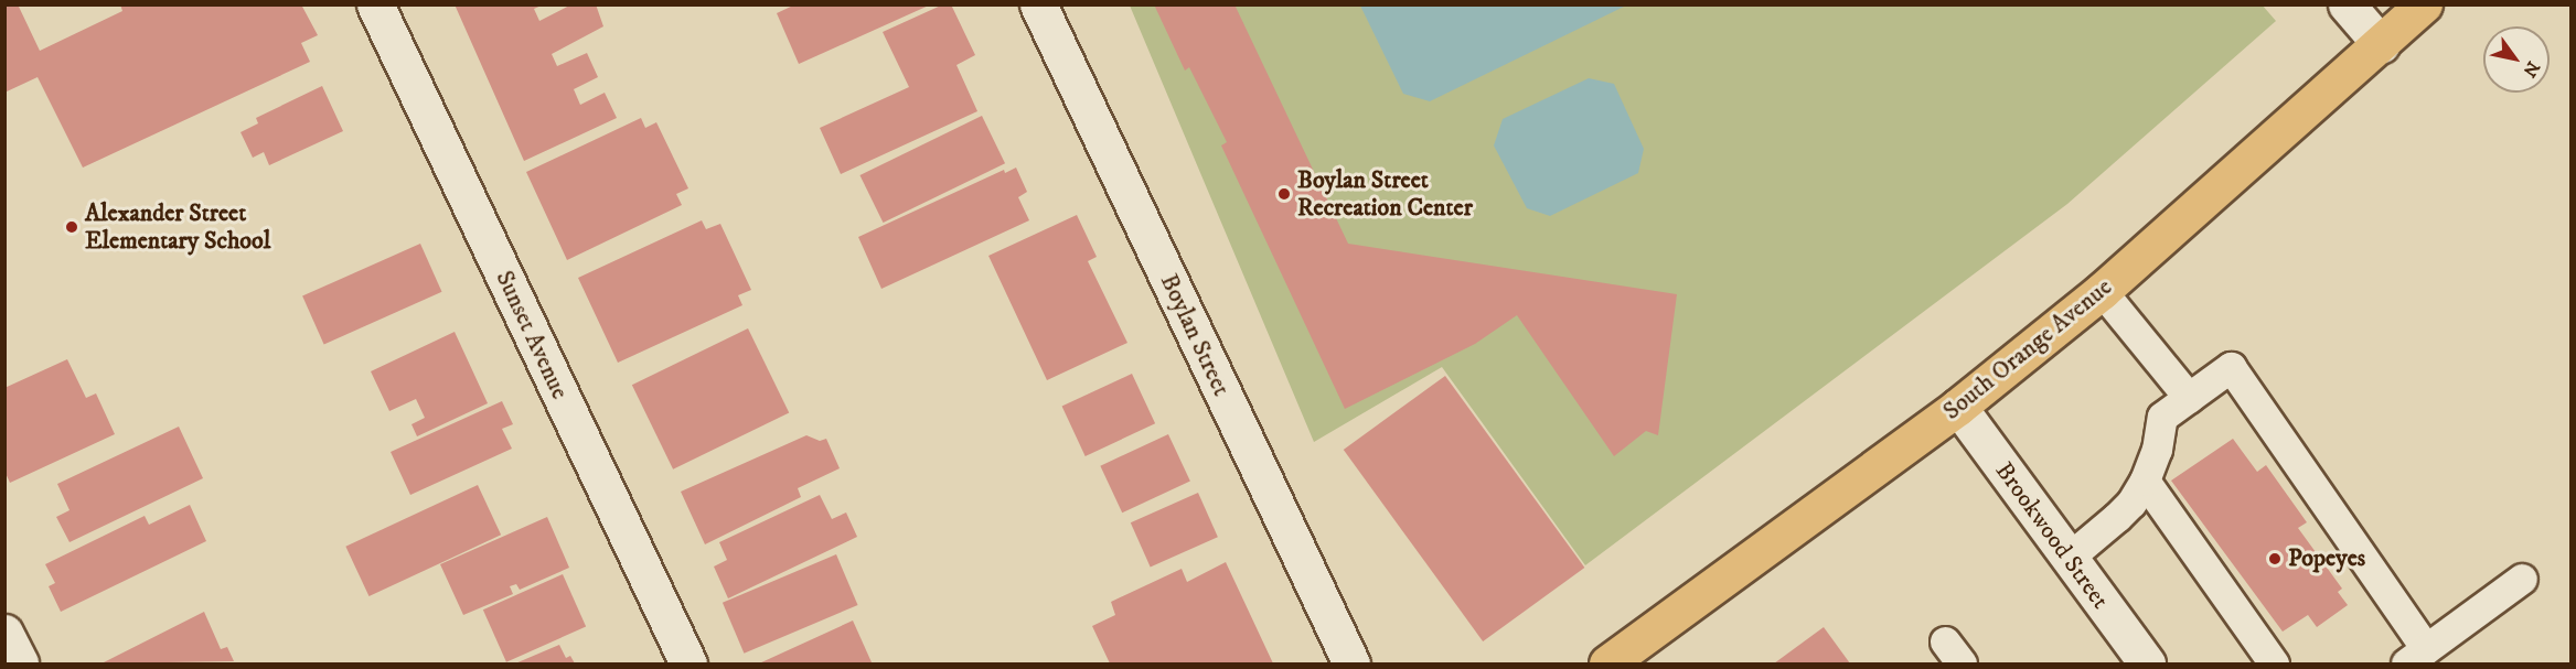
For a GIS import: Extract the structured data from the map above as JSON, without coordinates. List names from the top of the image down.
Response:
{
  "streets": {
    "main road": ["South Orange Avenue"],
    "street": ["Sunset Avenue", "Boylan Street", "Brookwood Street"]
  },
  "crossings": [
    ["South Orange Avenue", "Brookwood Street"]
  ],
  "places": ["Boylan Street Recreation Center", "Alexander Street Elementary School", "Popeyes"],
  "north": "bottom right"
}
